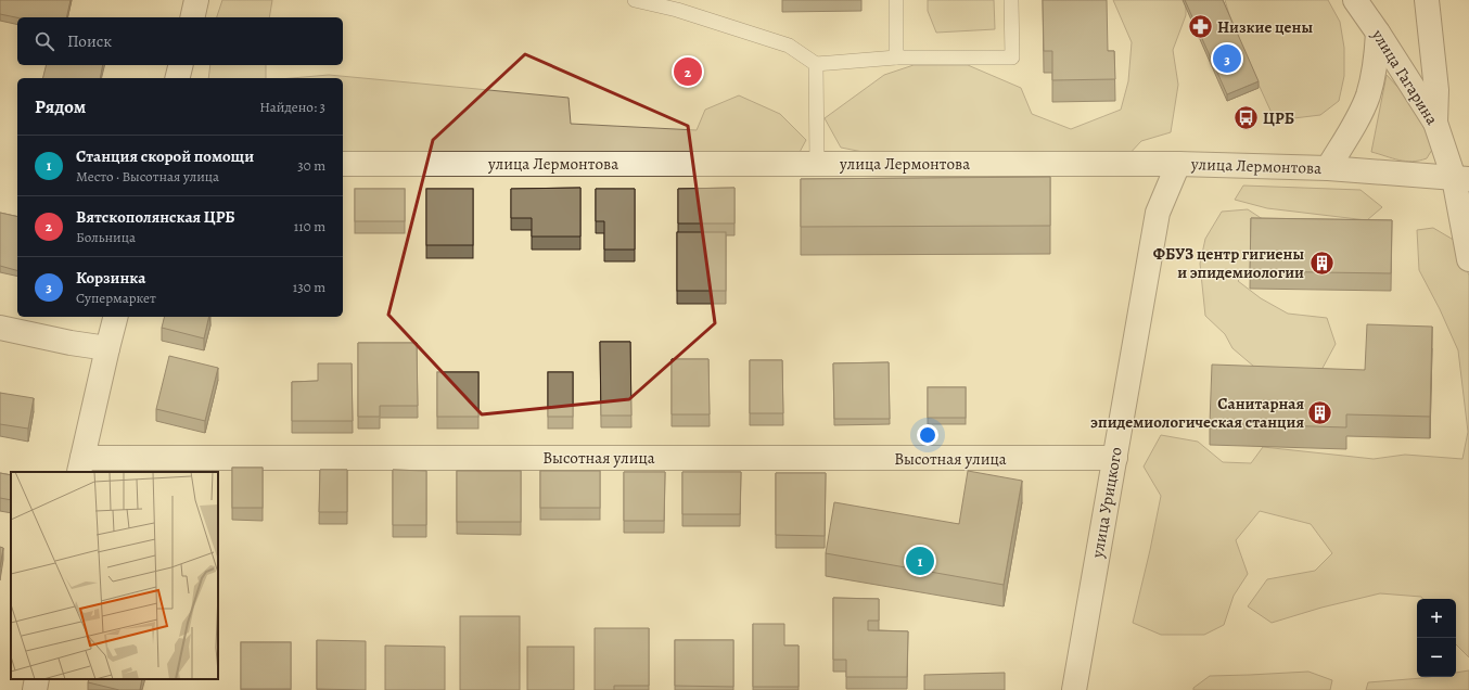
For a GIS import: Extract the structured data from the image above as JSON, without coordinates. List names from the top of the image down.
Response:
{
  "streets": {
    "street": [
      "улица Гагарина",
      "улица Лермонтова",
      "Высотная улица",
      "улица Урицкого"
    ]
  },
  "crossings": [
    ["улица Гагарина", "улица Лермонтова"],
    ["улица Лермонтова", "улица Урицкого"],
    ["Высотная улица", "улица Урицкого"]
  ],
  "places": {
    "pharmacy": ["Низкие цены"],
    "bus stop": ["ЦРБ"],
    "building": ["ФБУЗ центр гигиены и эпидемиологии", "Санитарная эпидемиологическая станция"]
  },
  "page": {
    "search": "Поиск",
    "pins": ["3", "2", "1"],
    "heading": ["Рядом", "Найдено: 3"],
    "list": [
      {
        "mark": "1",
        "name": "Станция скорой помощи",
        "note": "Место · Высотная улица",
        "value": "30 m"
      },
      {
        "mark": "2",
        "name": "Вятскополянская ЦРБ",
        "note": "Больница",
        "value": "110 m"
      },
      {
        "mark": "3",
        "name": "Корзинка",
        "note": "Супермаркет",
        "value": "130 m"
      }
    ],
    "map_buttons": ["+", "−"]
  }
}
